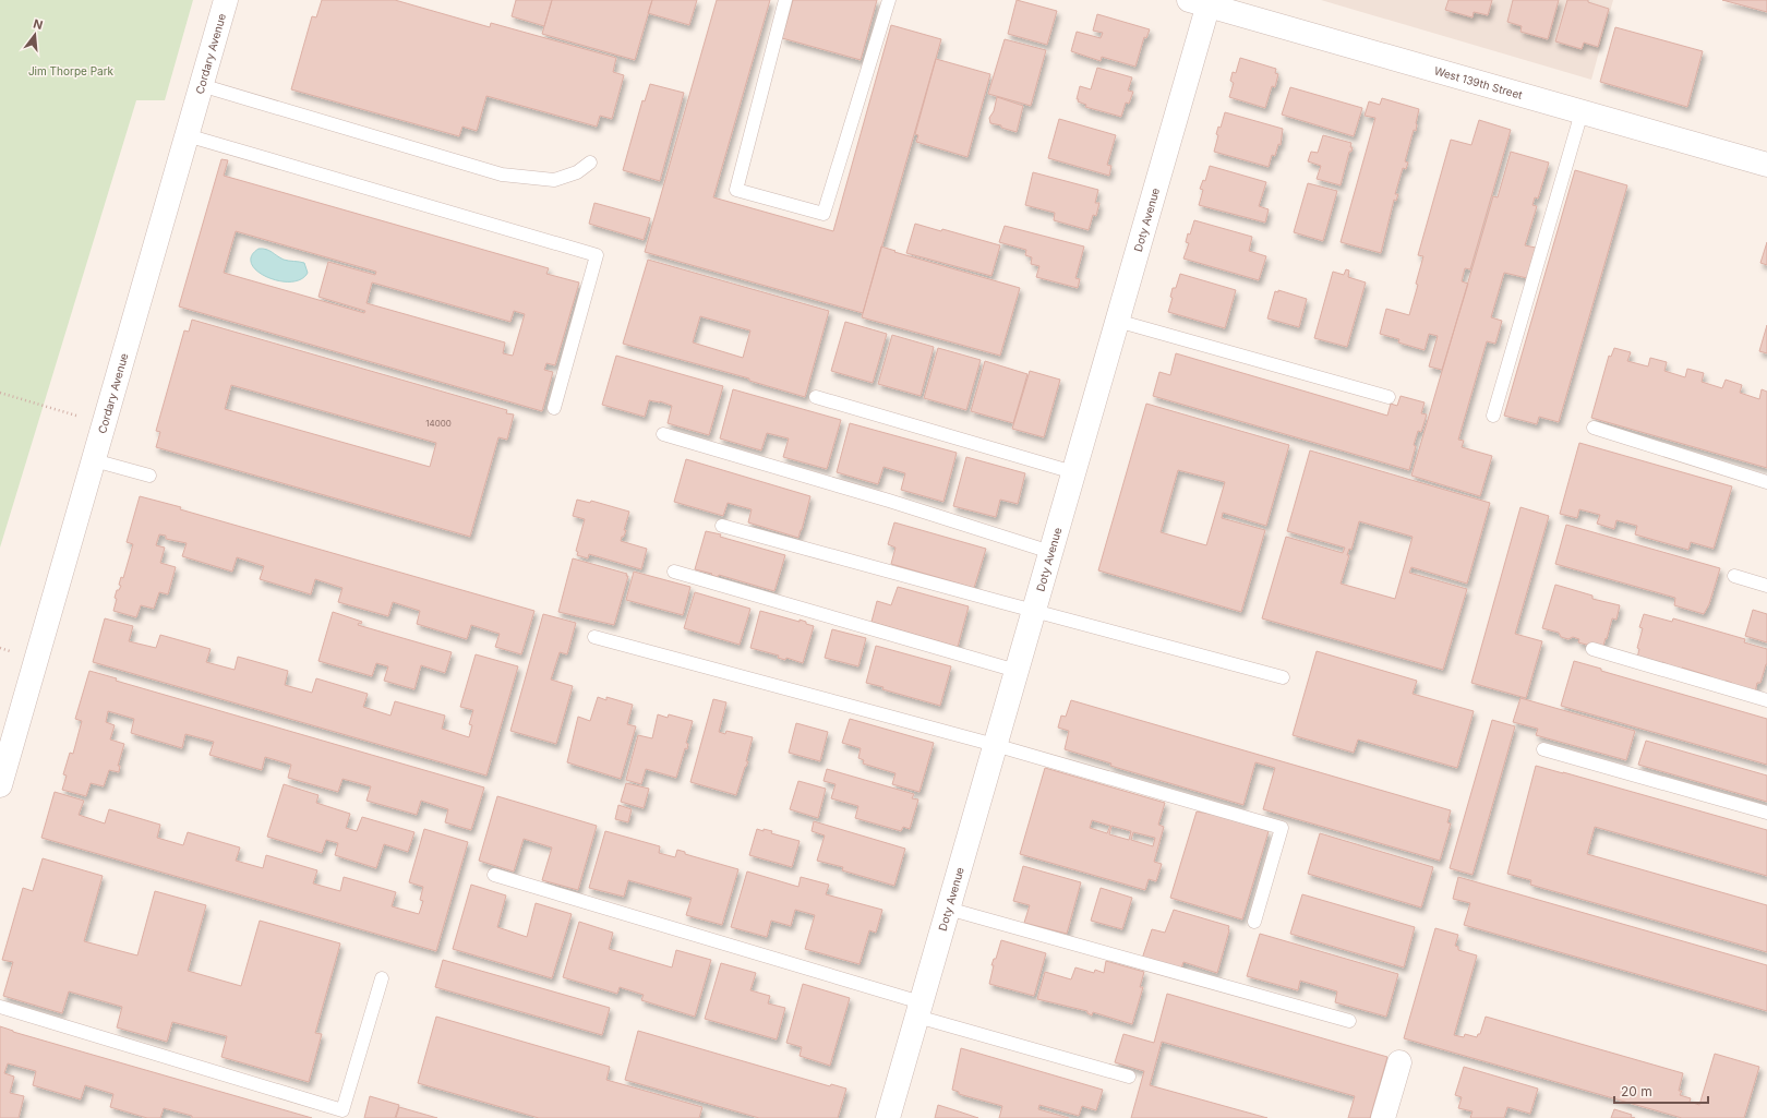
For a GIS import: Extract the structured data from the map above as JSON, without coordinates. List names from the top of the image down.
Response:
{
  "streets": {
    "street": ["Cordary Avenue", "West 139th Street", "Doty Avenue"]
  },
  "crossings": [
    ["West 139th Street", "Doty Avenue"]
  ],
  "parks": ["Jim Thorpe Park"],
  "house_numbers": ["14000"],
  "scale_bar": "20 m",
  "north": "top"
}
